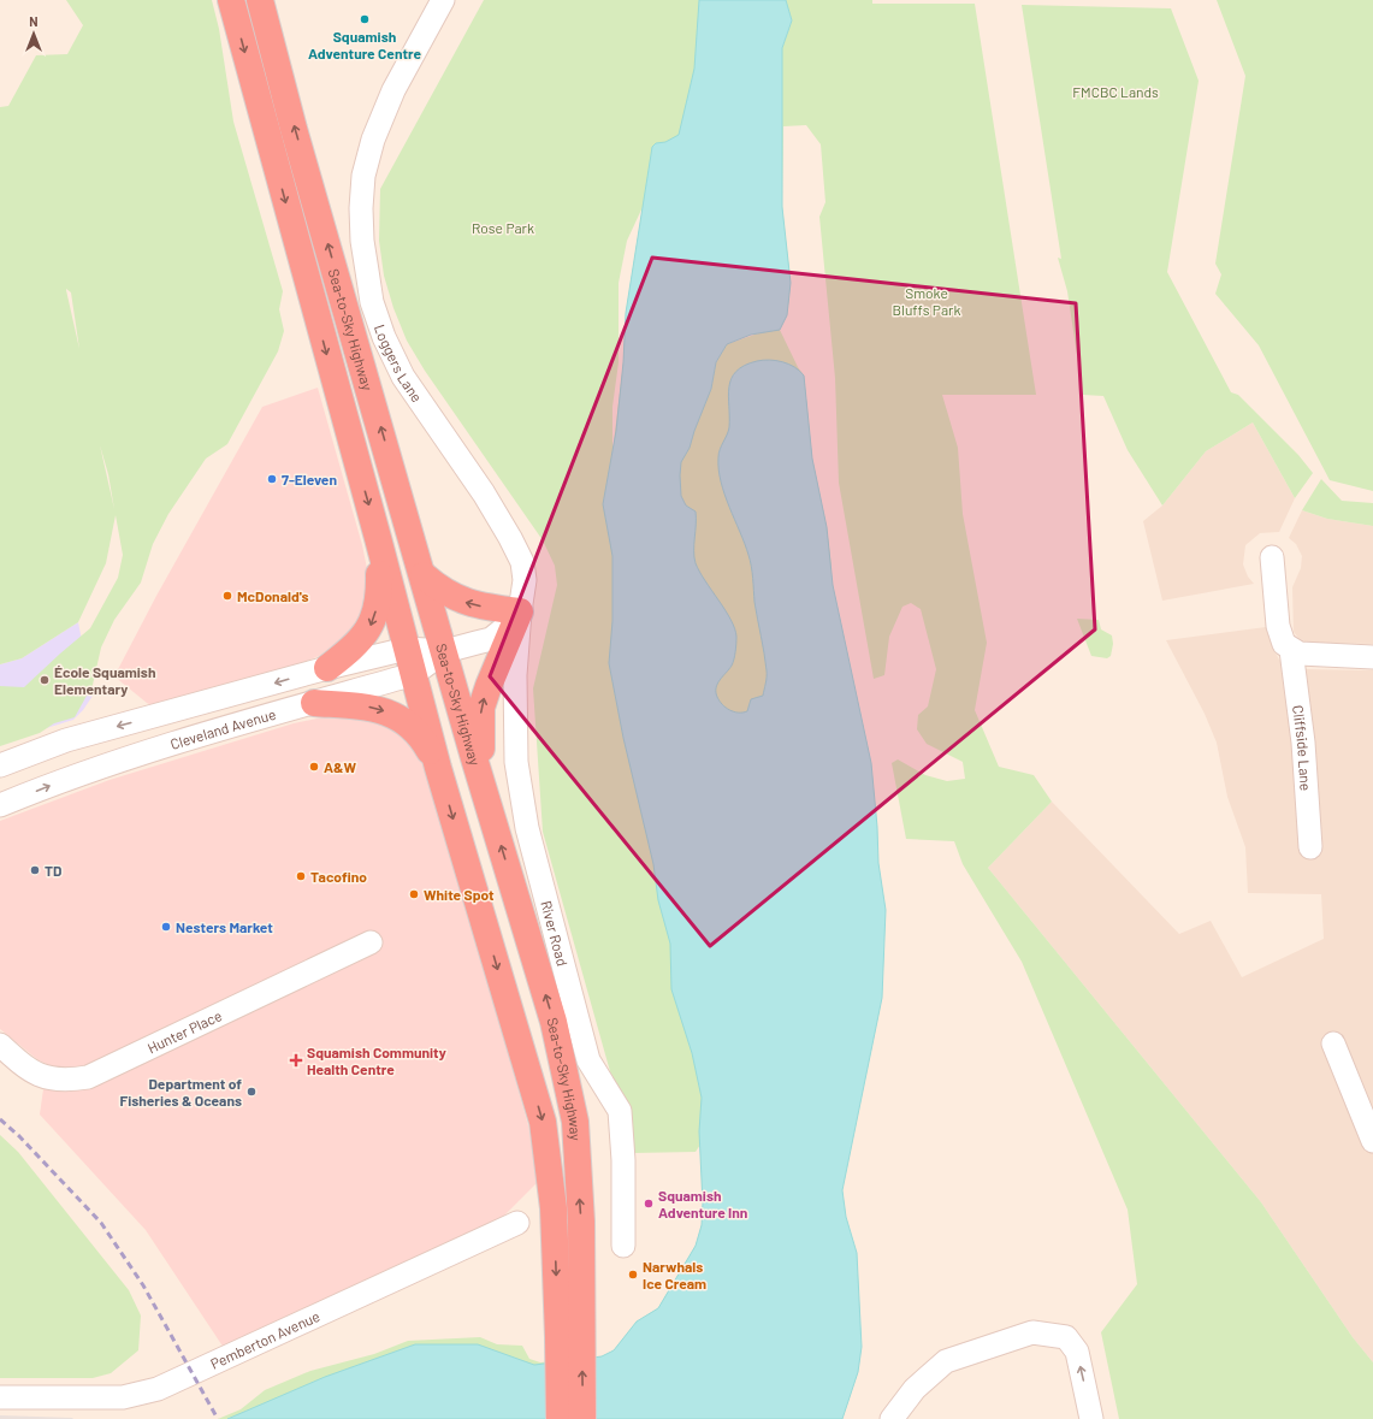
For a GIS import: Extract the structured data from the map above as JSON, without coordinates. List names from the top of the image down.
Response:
{
  "streets": {
    "highway": ["Sea-to-Sky Highway"],
    "street": [
      "Loggers Lane",
      "Cleveland Avenue",
      "Cliffside Lane",
      "River Road",
      "Hunter Place",
      "Pemberton Avenue"
    ]
  },
  "crossings": [
    ["Sea-to-Sky Highway", "Cleveland Avenue"],
    ["Loggers Lane", "Cleveland Avenue"],
    ["Loggers Lane", "River Road"],
    ["Cleveland Avenue", "River Road"]
  ],
  "parks": ["FMCBC Lands", "Rose Park", "Smoke Bluffs Park"],
  "places": {
    "other": [
      "Squamish Adventure Centre",
      "7-Eleven",
      "McDonald's",
      "École Squamish Elementary",
      "A&W",
      "TD",
      "Tacofino",
      "White Spot",
      "Nesters Market",
      "Department of Fisheries & Oceans",
      "Squamish Adventure Inn",
      "Narwhals Ice Cream"
    ],
    "health": ["Squamish Community Health Centre"]
  },
  "north": "top"
}
